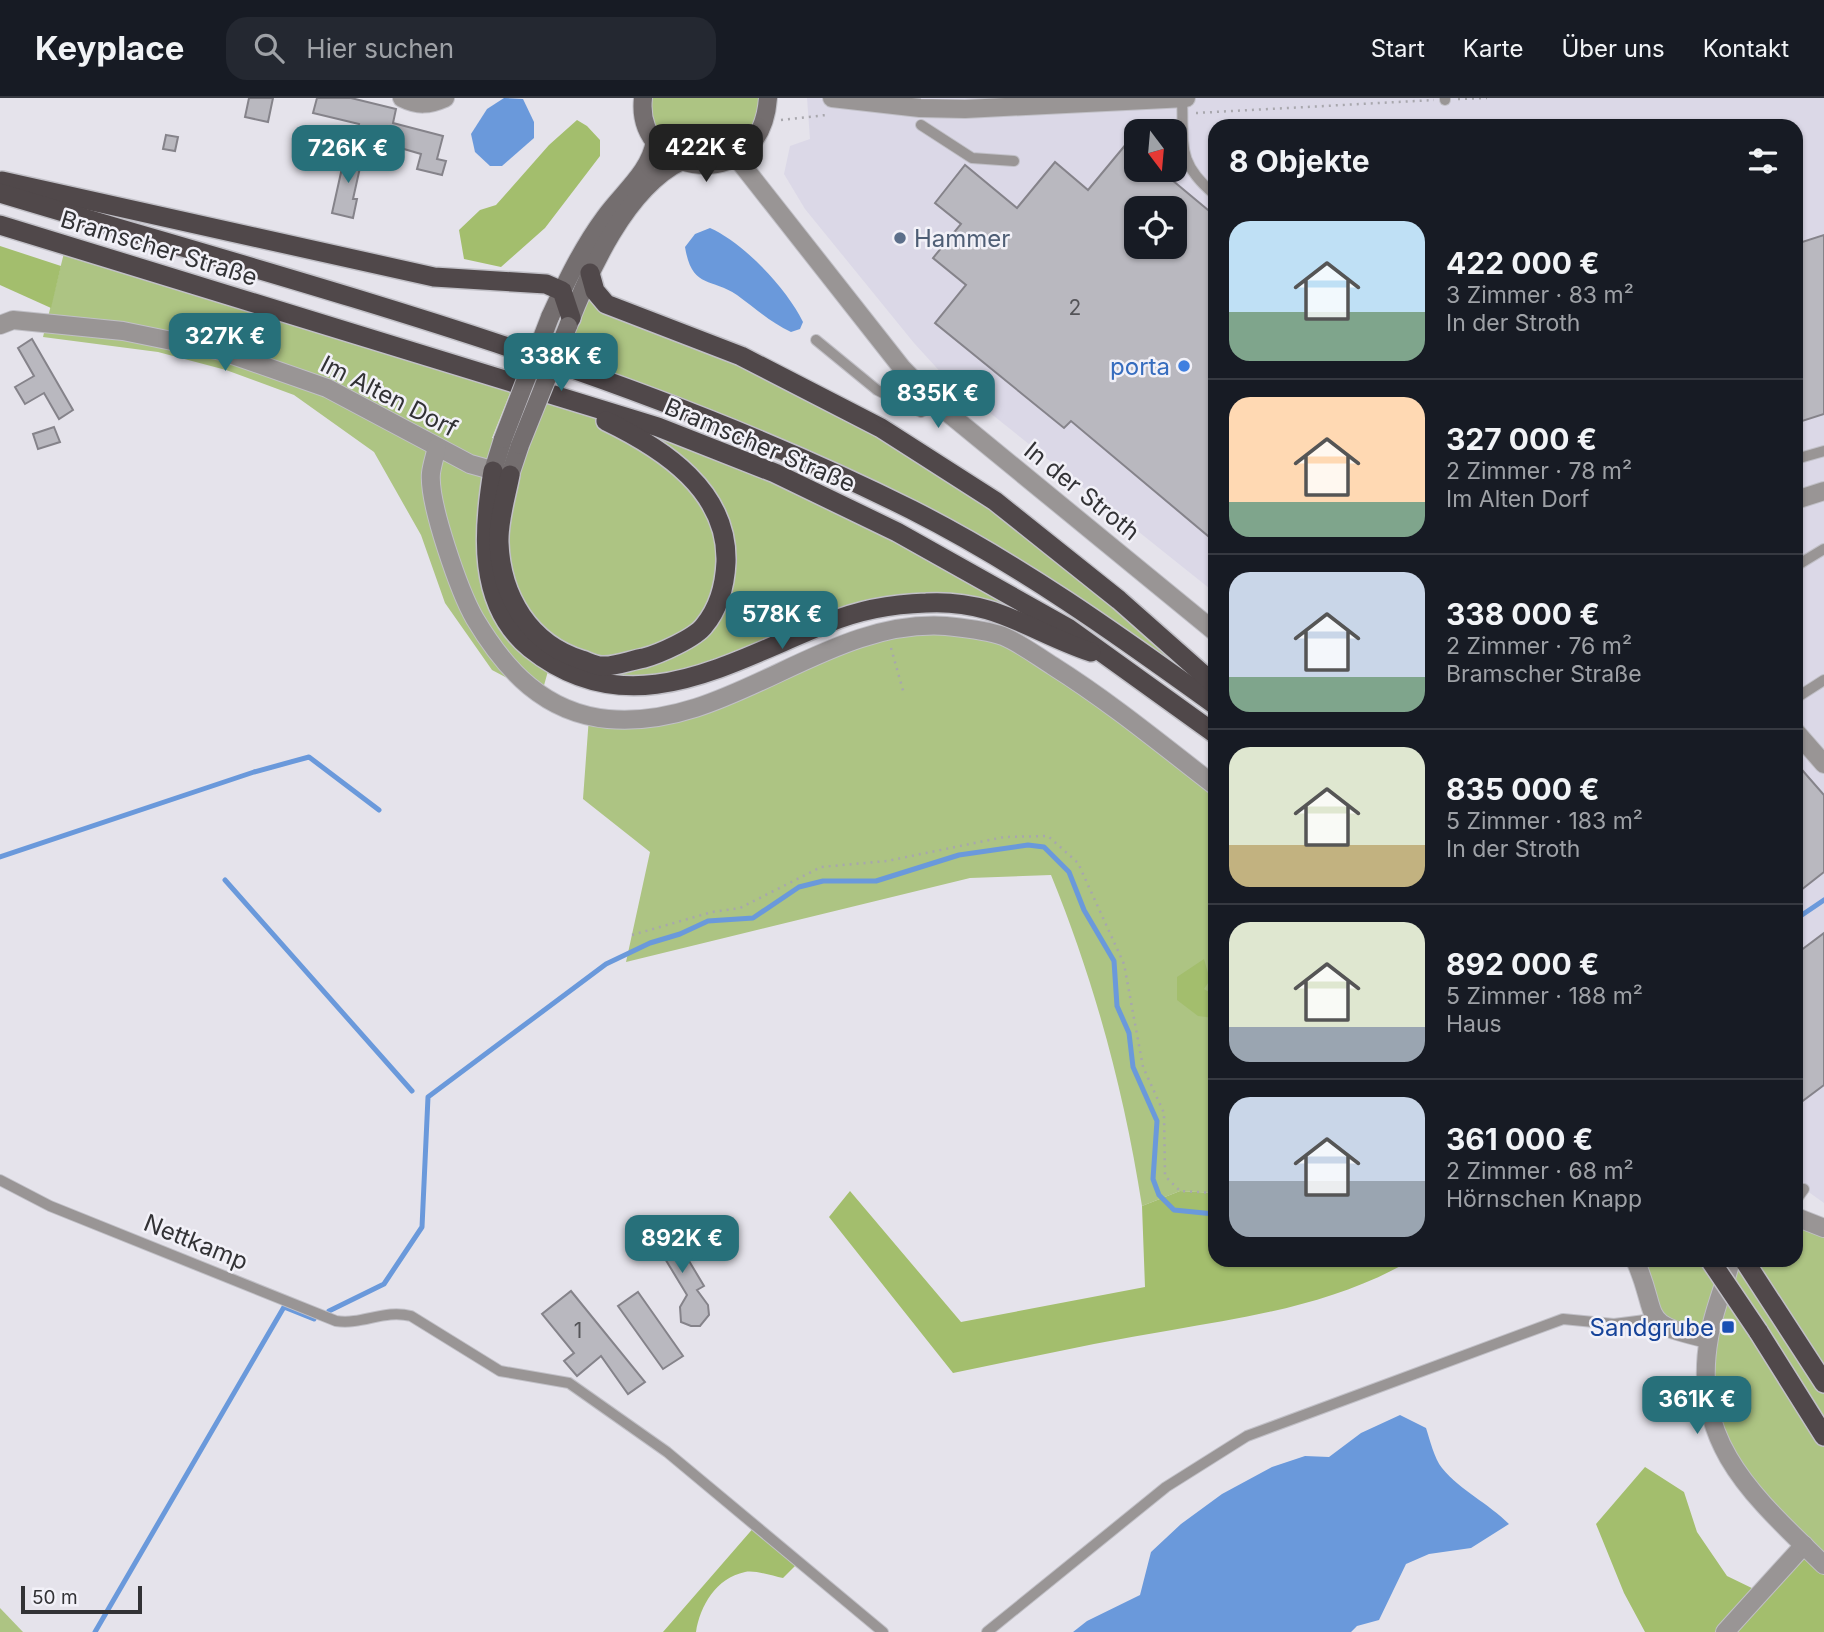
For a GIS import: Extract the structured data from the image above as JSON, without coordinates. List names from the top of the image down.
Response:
{
  "streets": {
    "highway": ["Bramscher Straße"],
    "street": ["Im Alten Dorf", "In der Stroth"],
    "lane": ["Nettkamp"]
  },
  "places": {
    "other": ["Hammer", "porta"],
    "transit": ["Sandgrube"]
  },
  "house_numbers": ["2", "1"],
  "scale_bar": "50 m",
  "north": "bottom",
  "page": {
    "header": "Keyplace",
    "search": "Hier suchen",
    "nav": [
      "Start",
      "Karte",
      "Über uns",
      "Kontakt"
    ],
    "heading": "8 Objekte",
    "price": [
      "422K €",
      "726K €",
      "327K €",
      "338K €",
      "835K €",
      "578K €",
      "892K €",
      "361K €"
    ],
    "list": [
      {
        "name": "422 000 €",
        "note": "3 Zimmer · 83 m² · In der Stroth"
      },
      {
        "name": "327 000 €",
        "note": "2 Zimmer · 78 m² · Im Alten Dorf"
      },
      {
        "name": "338 000 €",
        "note": "2 Zimmer · 76 m² · Bramscher Straße"
      },
      {
        "name": "835 000 €",
        "note": "5 Zimmer · 183 m² · In der Stroth"
      },
      {
        "name": "892 000 €",
        "note": "5 Zimmer · 188 m² · Haus"
      },
      {
        "name": "361 000 €",
        "note": "2 Zimmer · 68 m² · Hörnschen Knapp"
      }
    ],
    "scale": "50 m"
  }
}
